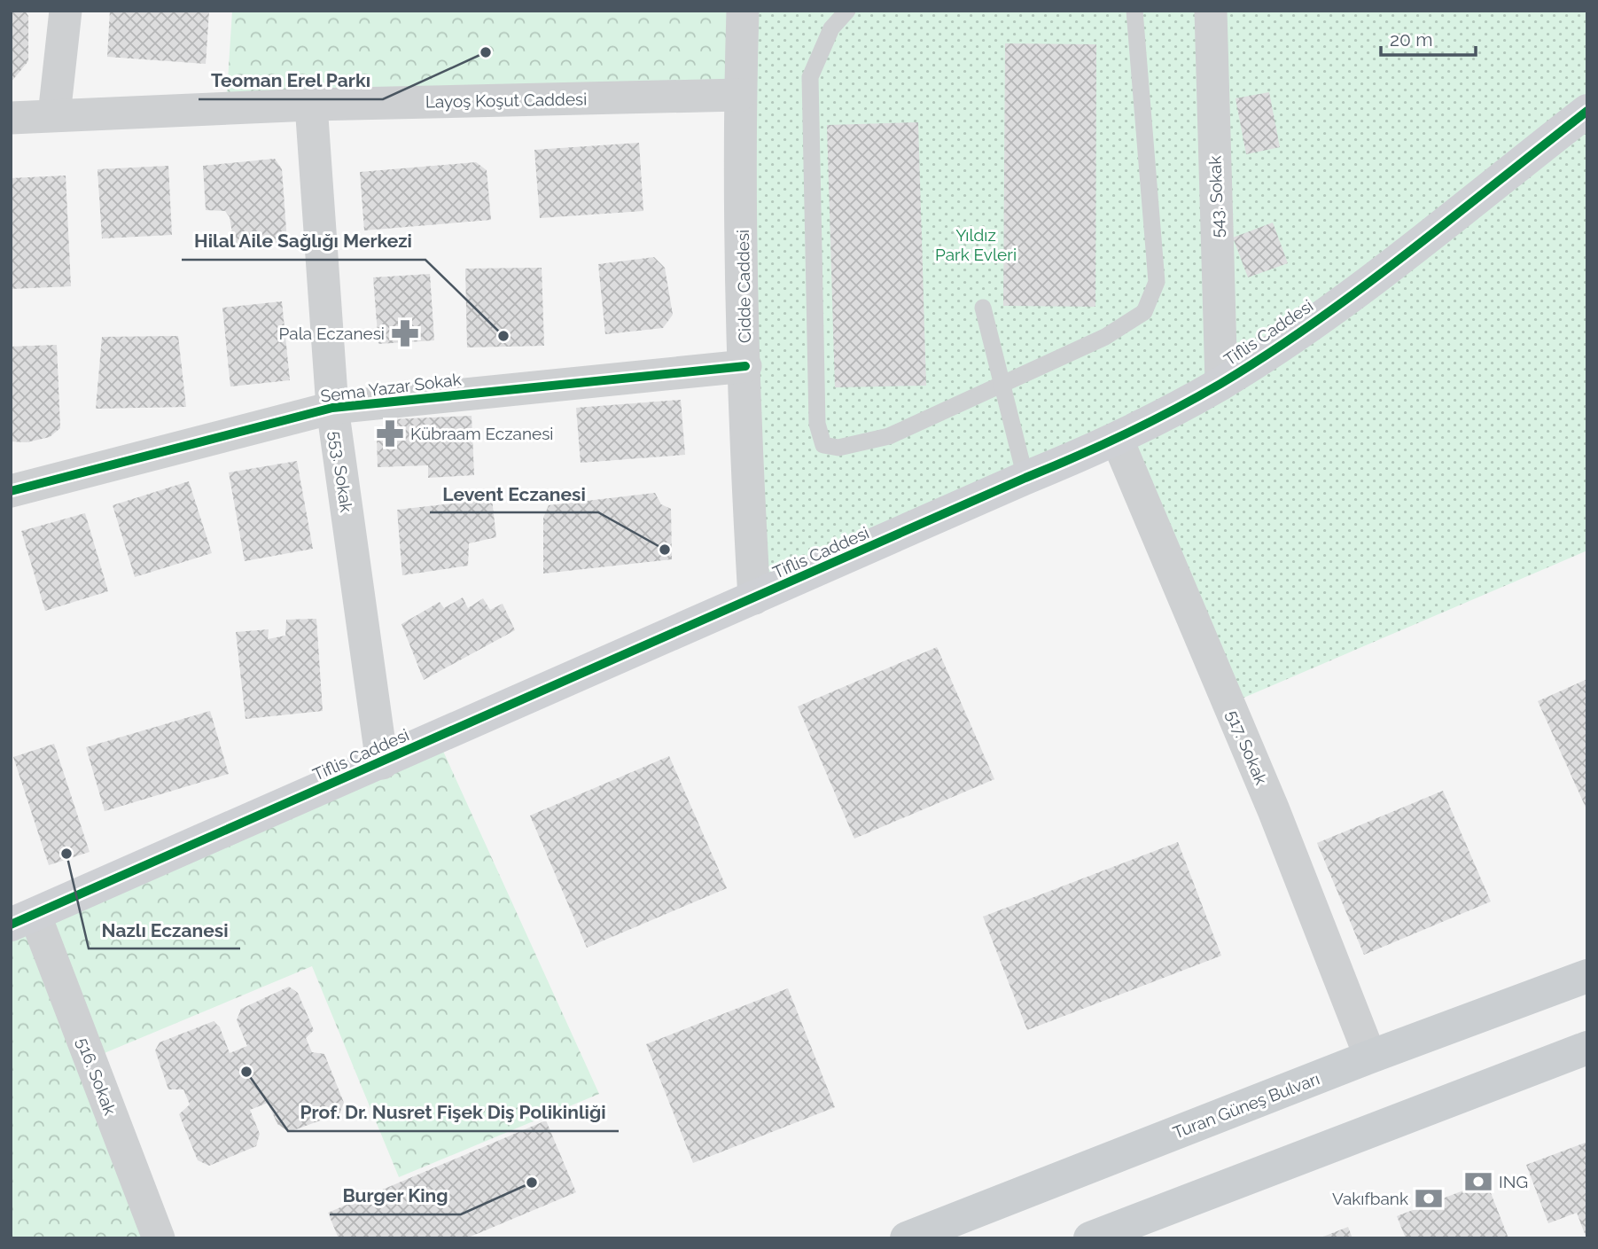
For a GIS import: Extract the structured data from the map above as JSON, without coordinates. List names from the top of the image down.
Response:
{
  "streets": {
    "main road": ["Turan Güneş Bulvarı"],
    "street": [
      "Layoş Koşut Caddesi",
      "543. Sokak",
      "Cidde Caddesi",
      "Tiflis Caddesi",
      "Sema Yazar Sokak",
      "553. Sokak",
      "517. Sokak",
      "516. Sokak"
    ]
  },
  "crossings": [
    ["Layoş Koşut Caddesi", "Cidde Caddesi"],
    ["Layoş Koşut Caddesi", "553. Sokak"],
    ["543. Sokak", "Tiflis Caddesi"],
    ["Cidde Caddesi", "Tiflis Caddesi"],
    ["Cidde Caddesi", "Sema Yazar Sokak"],
    ["Tiflis Caddesi", "553. Sokak"],
    ["Tiflis Caddesi", "517. Sokak"],
    ["Tiflis Caddesi", "516. Sokak"],
    ["Sema Yazar Sokak", "553. Sokak"],
    ["517. Sokak", "Turan Güneş Bulvarı"]
  ],
  "parks": ["Yıldız Park Evleri"],
  "places": {
    "other": [
      "Teoman Erel Parkı",
      "Hilal Aile Sağlığı Merkezi",
      "Levent Eczanesi",
      "Nazlı Eczanesi",
      "Prof. Dr. Nusret Fişek Diş Polikinliği",
      "Burger King"
    ],
    "pharmacy": ["Pala Eczanesi", "Kübraam Eczanesi"],
    "bank": ["ING", "Vakıfbank"]
  },
  "scale_bar": "20 m"
}
